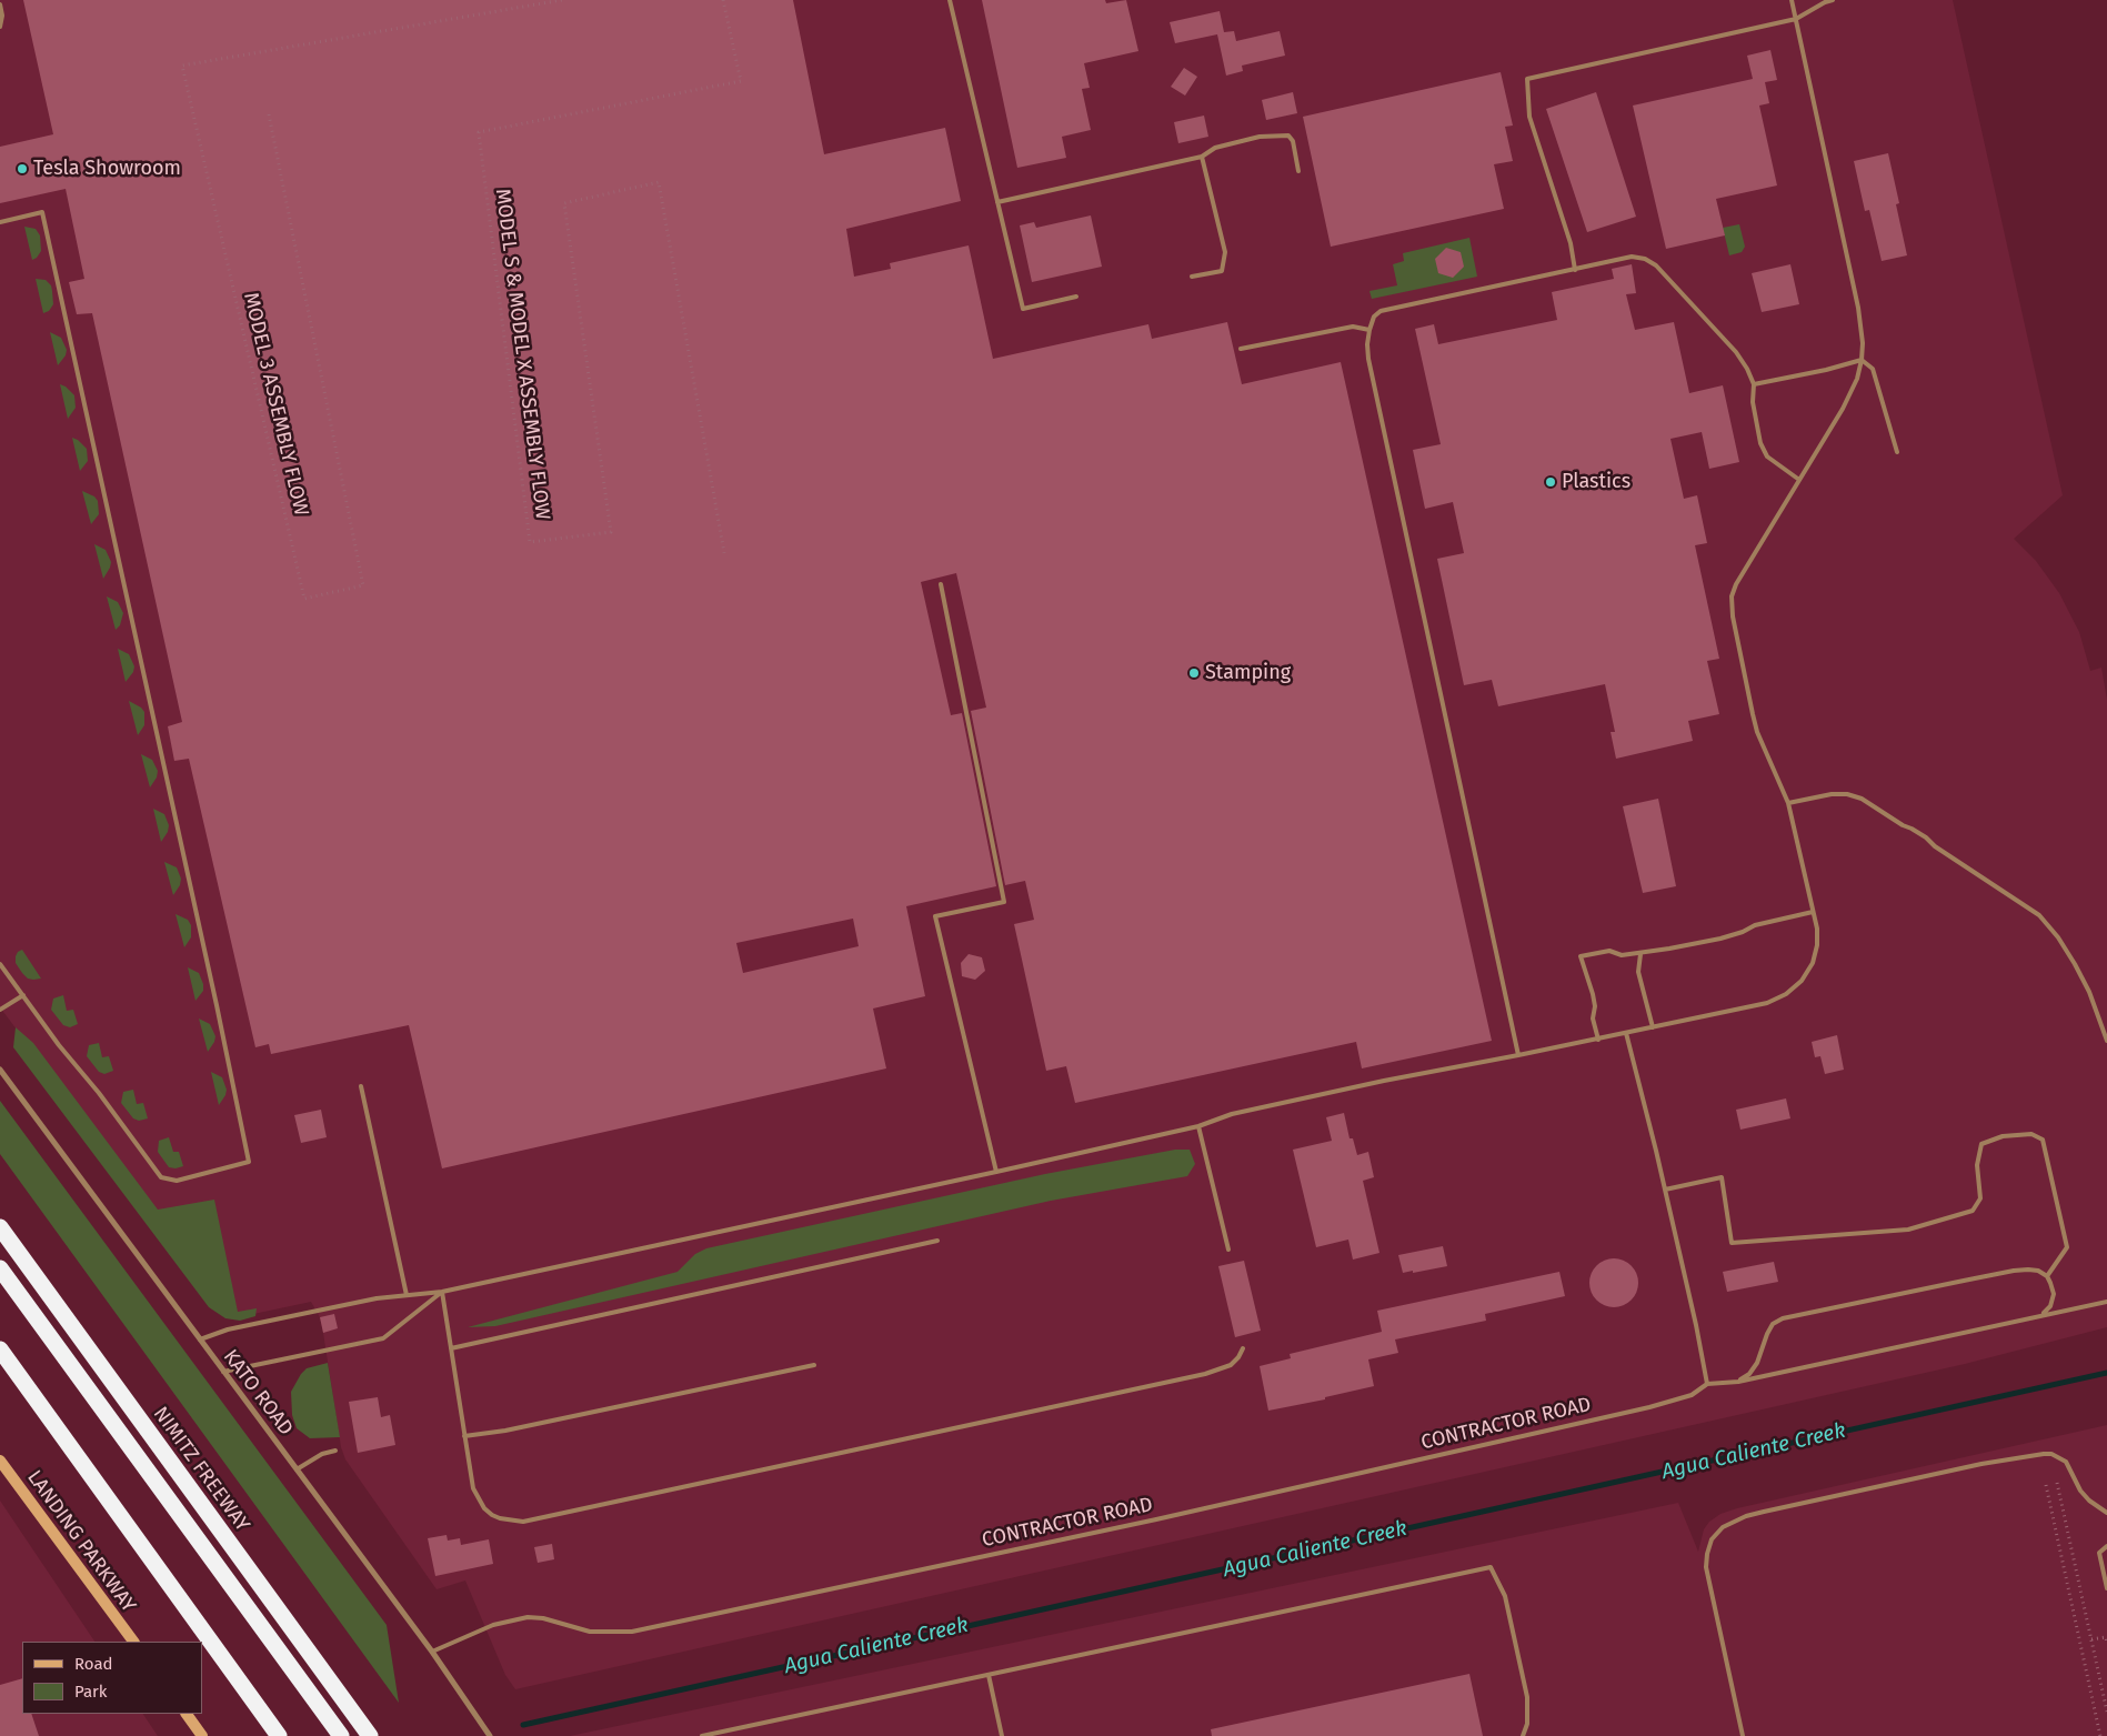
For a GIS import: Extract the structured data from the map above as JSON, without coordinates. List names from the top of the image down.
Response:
{
  "streets": {
    "highway": ["NIMITZ FREEWAY"],
    "street": ["KATO ROAD", "LANDING PARKWAY"],
    "lane": ["CONTRACTOR ROAD"],
    "path": ["MODEL S & MODEL X ASSEMBLY FLOW", "MODEL 3 ASSEMBLY FLOW"]
  },
  "crossings": [
    ["KATO ROAD", "CONTRACTOR ROAD"]
  ],
  "water": ["Agua Caliente Creek"],
  "places": ["Tesla Showroom", "Plastics", "Stamping"],
  "legend": ["Road", "Park"]
}
